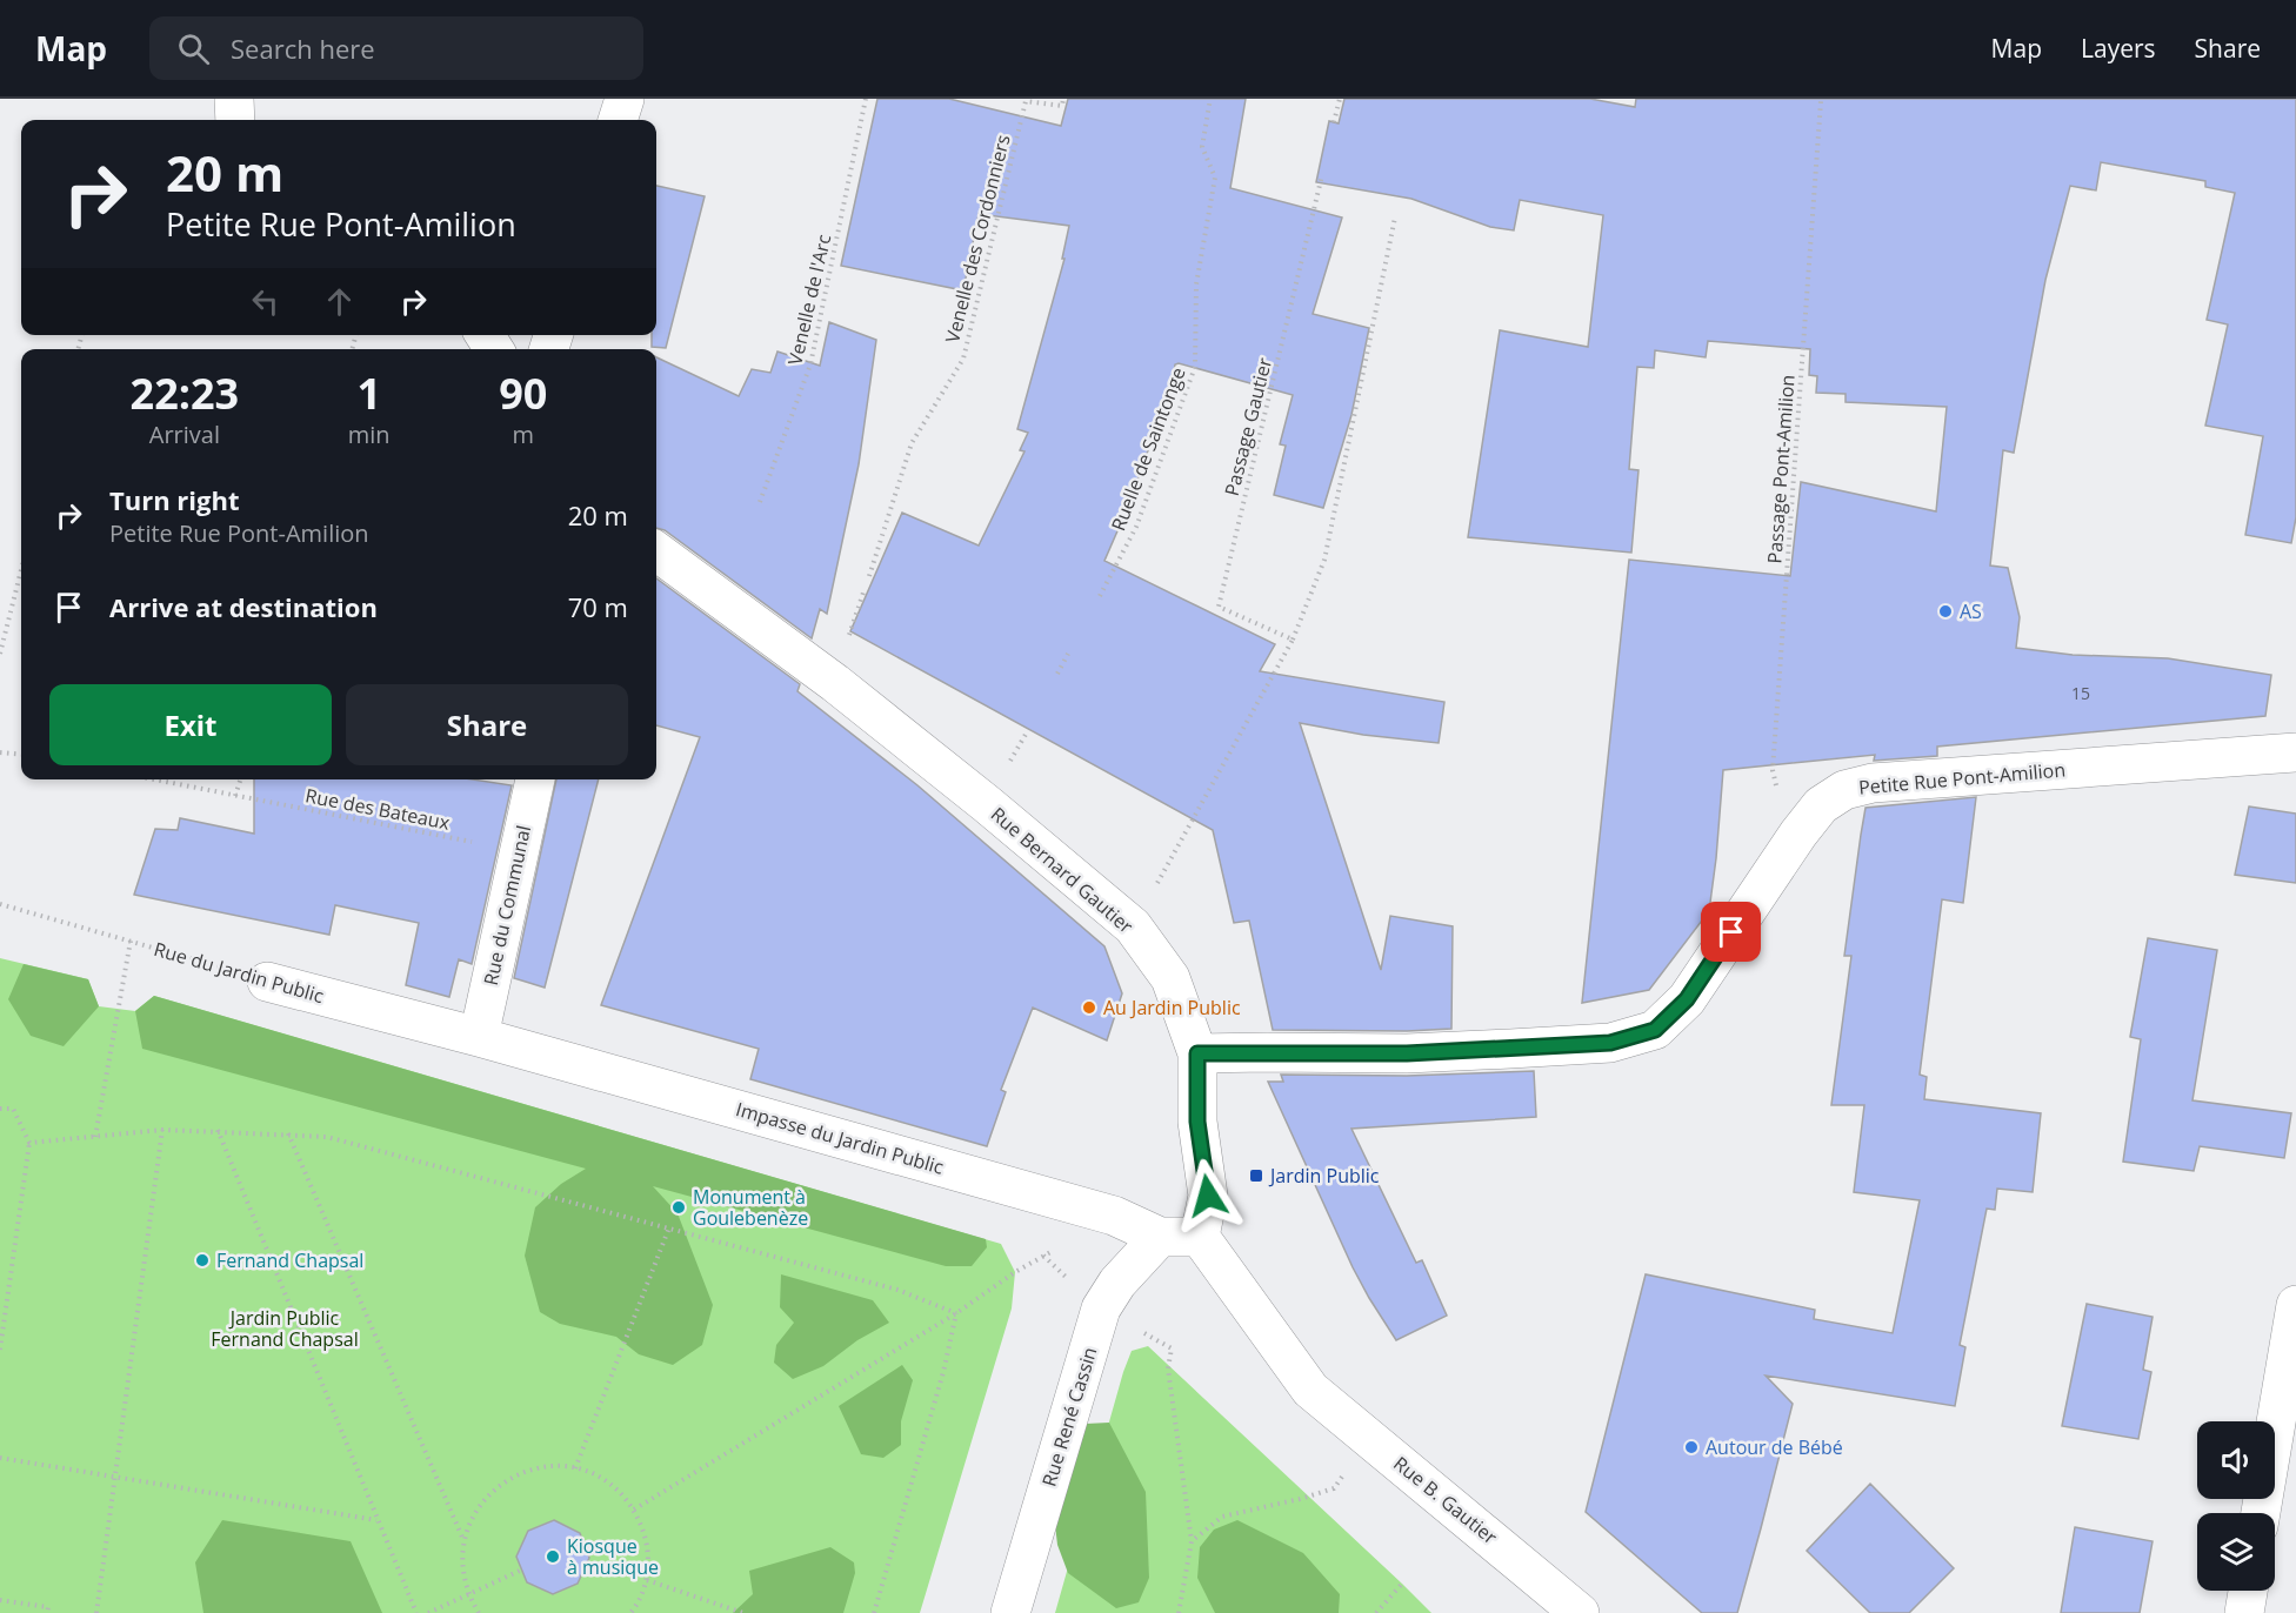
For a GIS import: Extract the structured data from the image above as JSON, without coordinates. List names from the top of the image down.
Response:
{
  "streets": {
    "street": [
      "Petite Rue Pont-Amilion",
      "Rue Bernard Gautier",
      "Rue du Communal",
      "Rue du Jardin Public",
      "Impasse du Jardin Public",
      "Rue René Cassin",
      "Rue B. Gautier"
    ],
    "path": [
      "Venelle des Cordonniers",
      "Venelle de l'Arc",
      "Passage Gautier",
      "Ruelle de Saintonge",
      "Passage Pont-Amilion",
      "Rue des Bateaux"
    ]
  },
  "crossings": [
    ["Passage Pont-Amilion", "Petite Rue Pont-Amilion"],
    ["Petite Rue Pont-Amilion", "Rue Bernard Gautier"],
    ["Rue des Bateaux", "Rue du Communal"],
    ["Rue Bernard Gautier", "Impasse du Jardin Public"],
    ["Rue Bernard Gautier", "Rue B. Gautier"],
    ["Rue du Communal", "Rue du Jardin Public"],
    ["Rue du Communal", "Impasse du Jardin Public"],
    ["Rue du Jardin Public", "Impasse du Jardin Public"],
    ["Impasse du Jardin Public", "Rue René Cassin"],
    ["Impasse du Jardin Public", "Rue B. Gautier"]
  ],
  "parks": ["Jardin Public Fernand Chapsal"],
  "places": {
    "other": [
      "AS",
      "Au Jardin Public",
      "Monument à Goulebenèze",
      "Fernand Chapsal",
      "Autour de Bébé",
      "Kiosque à musique"
    ],
    "transit": ["Jardin Public"]
  },
  "house_numbers": ["15"],
  "page": {
    "header": "Map",
    "search": "Search here",
    "nav": ["Map", "Layers", "Share"],
    "turn": ["20 m", "Petite Rue Pont-Amilion"],
    "eta": [
      "22:23",
      "Arrival",
      "1",
      "min",
      "90",
      "m"
    ],
    "list": [
      {
        "name": "Turn right",
        "note": "Petite Rue Pont-Amilion",
        "value": "20 m"
      },
      {
        "name": "Arrive at destination",
        "value": "70 m"
      }
    ],
    "buttons": ["Exit", "Share"]
  }
}
